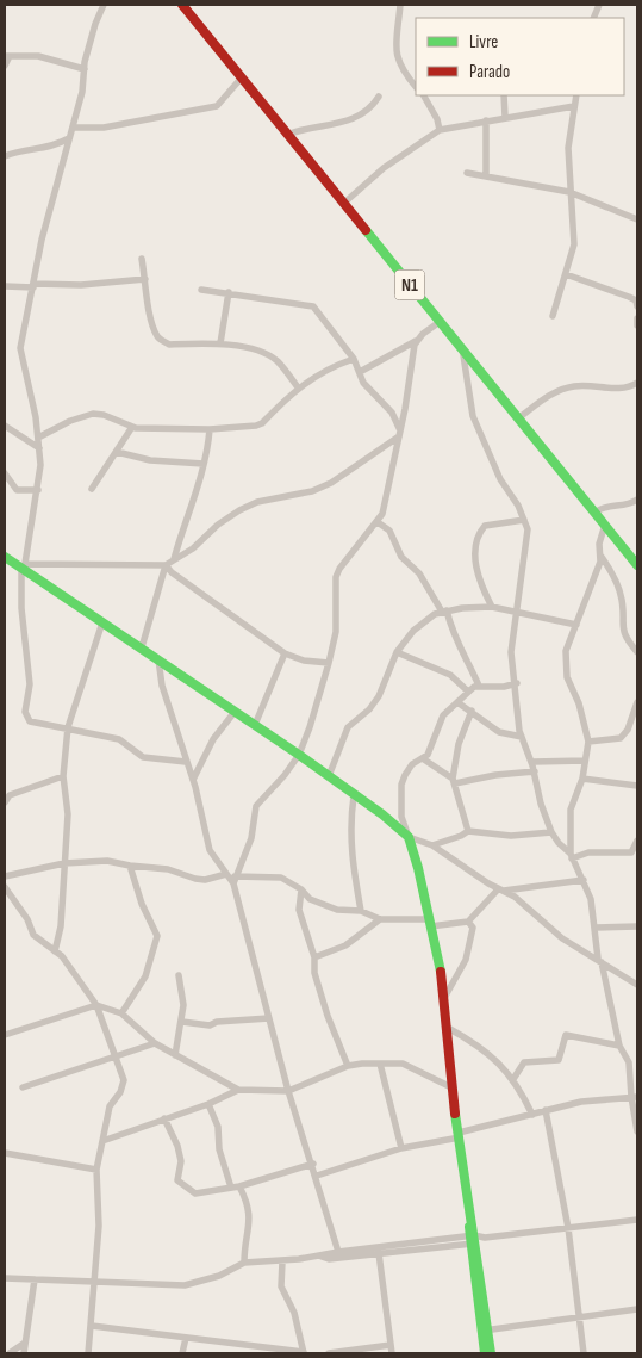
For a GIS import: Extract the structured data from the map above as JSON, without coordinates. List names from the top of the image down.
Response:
{
  "streets": {
    "main road": ["N1"]
  },
  "legend": ["Livre", "Parado"]
}
